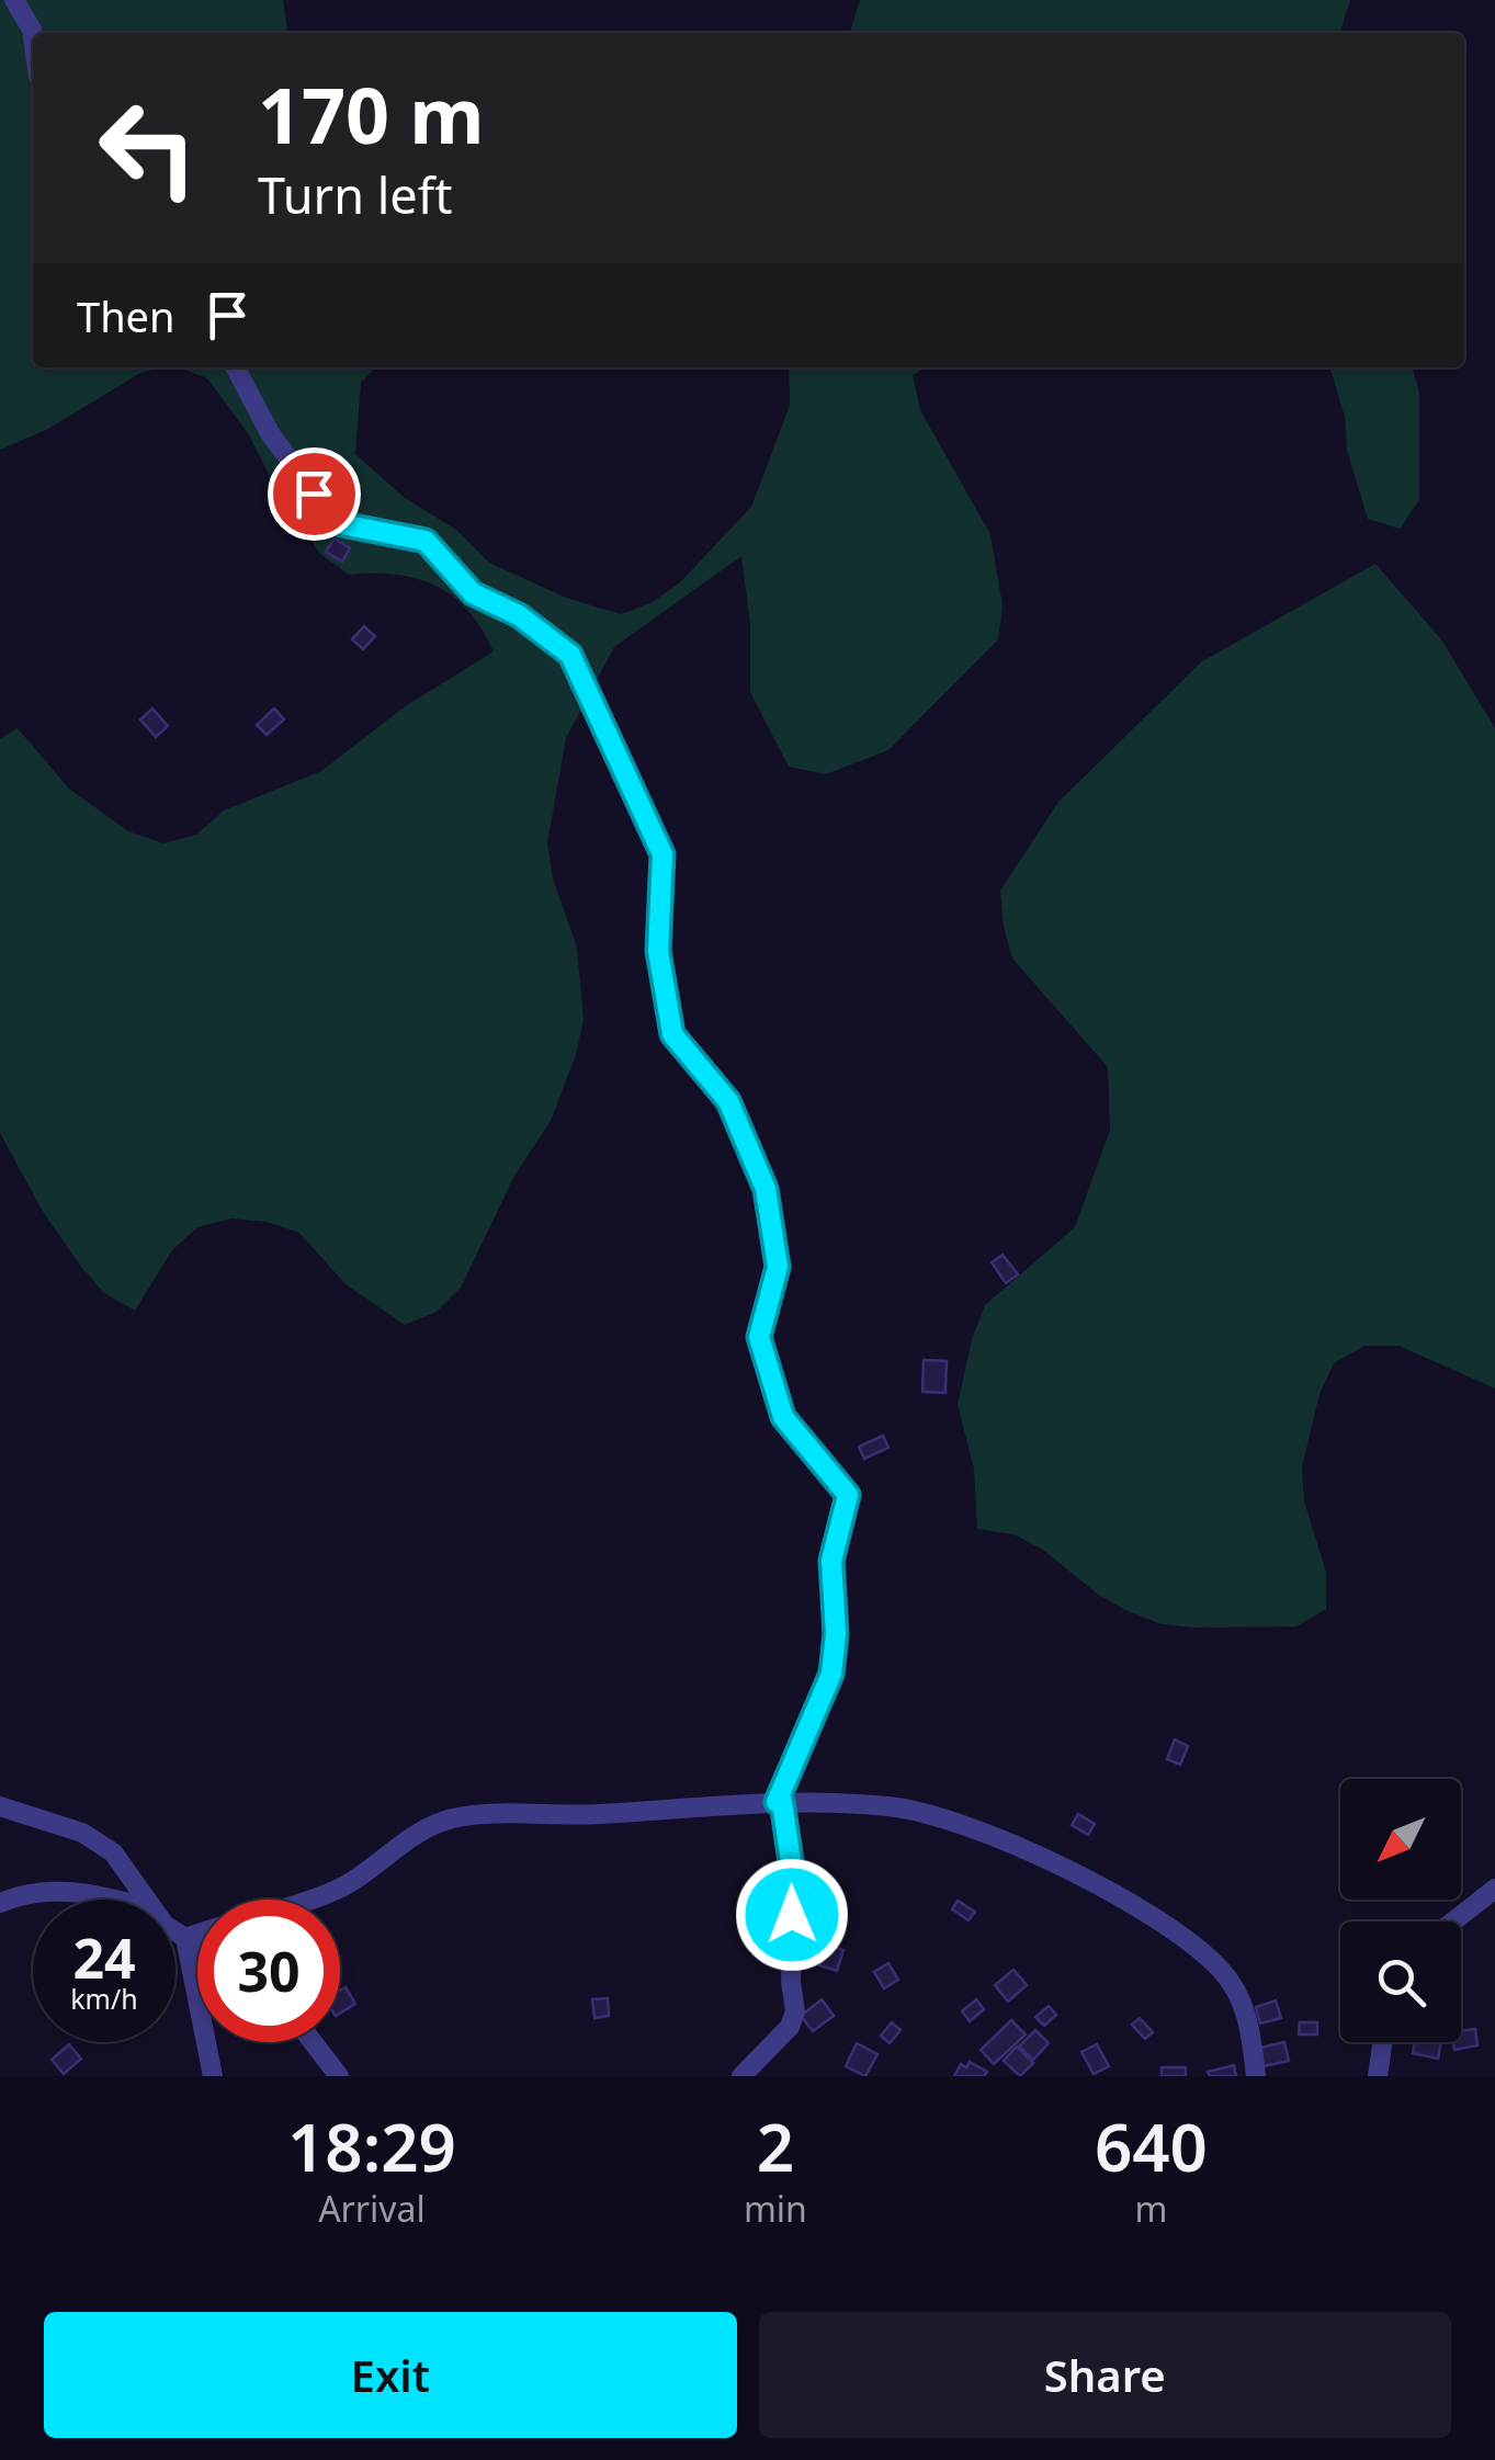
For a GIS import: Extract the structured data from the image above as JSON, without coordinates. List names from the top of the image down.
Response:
{
  "north": "bottom left",
  "page": {
    "turn": ["170 m", "Turn left"],
    "then": "Then",
    "speed": "24 km/h",
    "limit": "30",
    "eta": [
      "18:29",
      "Arrival",
      "2",
      "min",
      "640",
      "m"
    ],
    "buttons": ["Exit", "Share"]
  }
}
